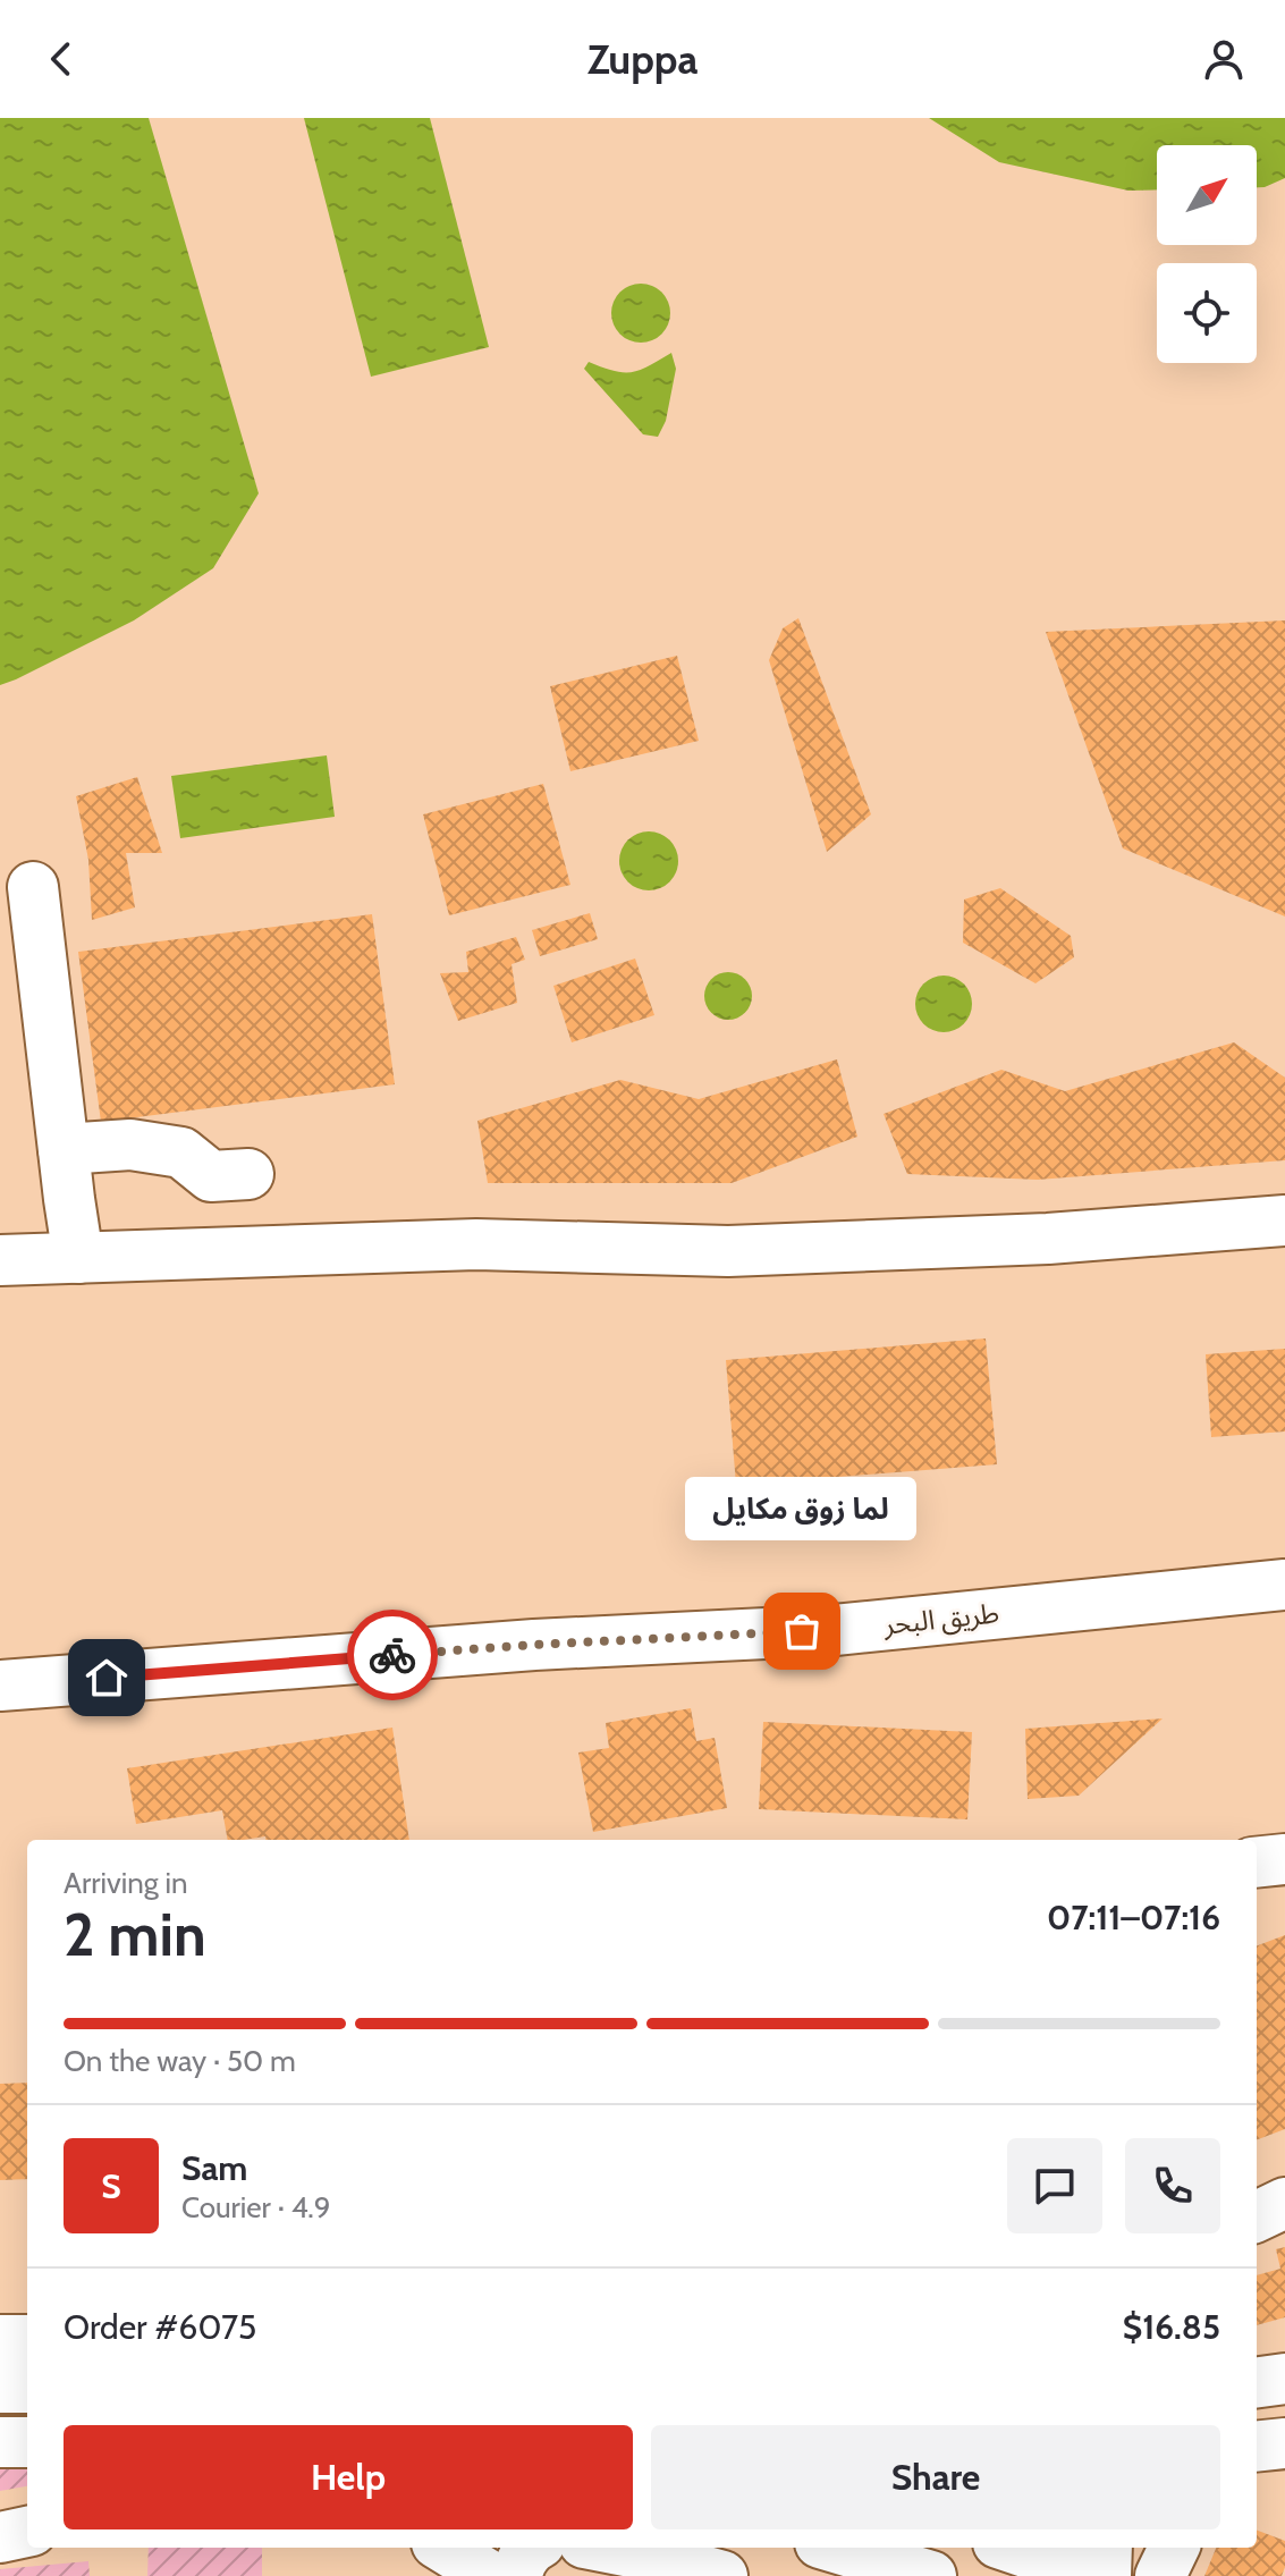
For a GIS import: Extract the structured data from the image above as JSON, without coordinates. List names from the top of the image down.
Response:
{
  "streets": {
    "main road": ["طريق البحر"]
  },
  "places": ["لما زوق مكايل"],
  "north": "top right",
  "page": {
    "header": "Zuppa",
    "bubble": "لما زوق مكايل",
    "heading": ["2 min", "Arriving in", "07:11–07:16"],
    "panel": [
      "Sam",
      "Courier · 4.9",
      "Order #6075",
      "$16.85"
    ],
    "bar": "On the way · 50 m",
    "round": "S",
    "buttons": ["Help", "Share"]
  }
}
